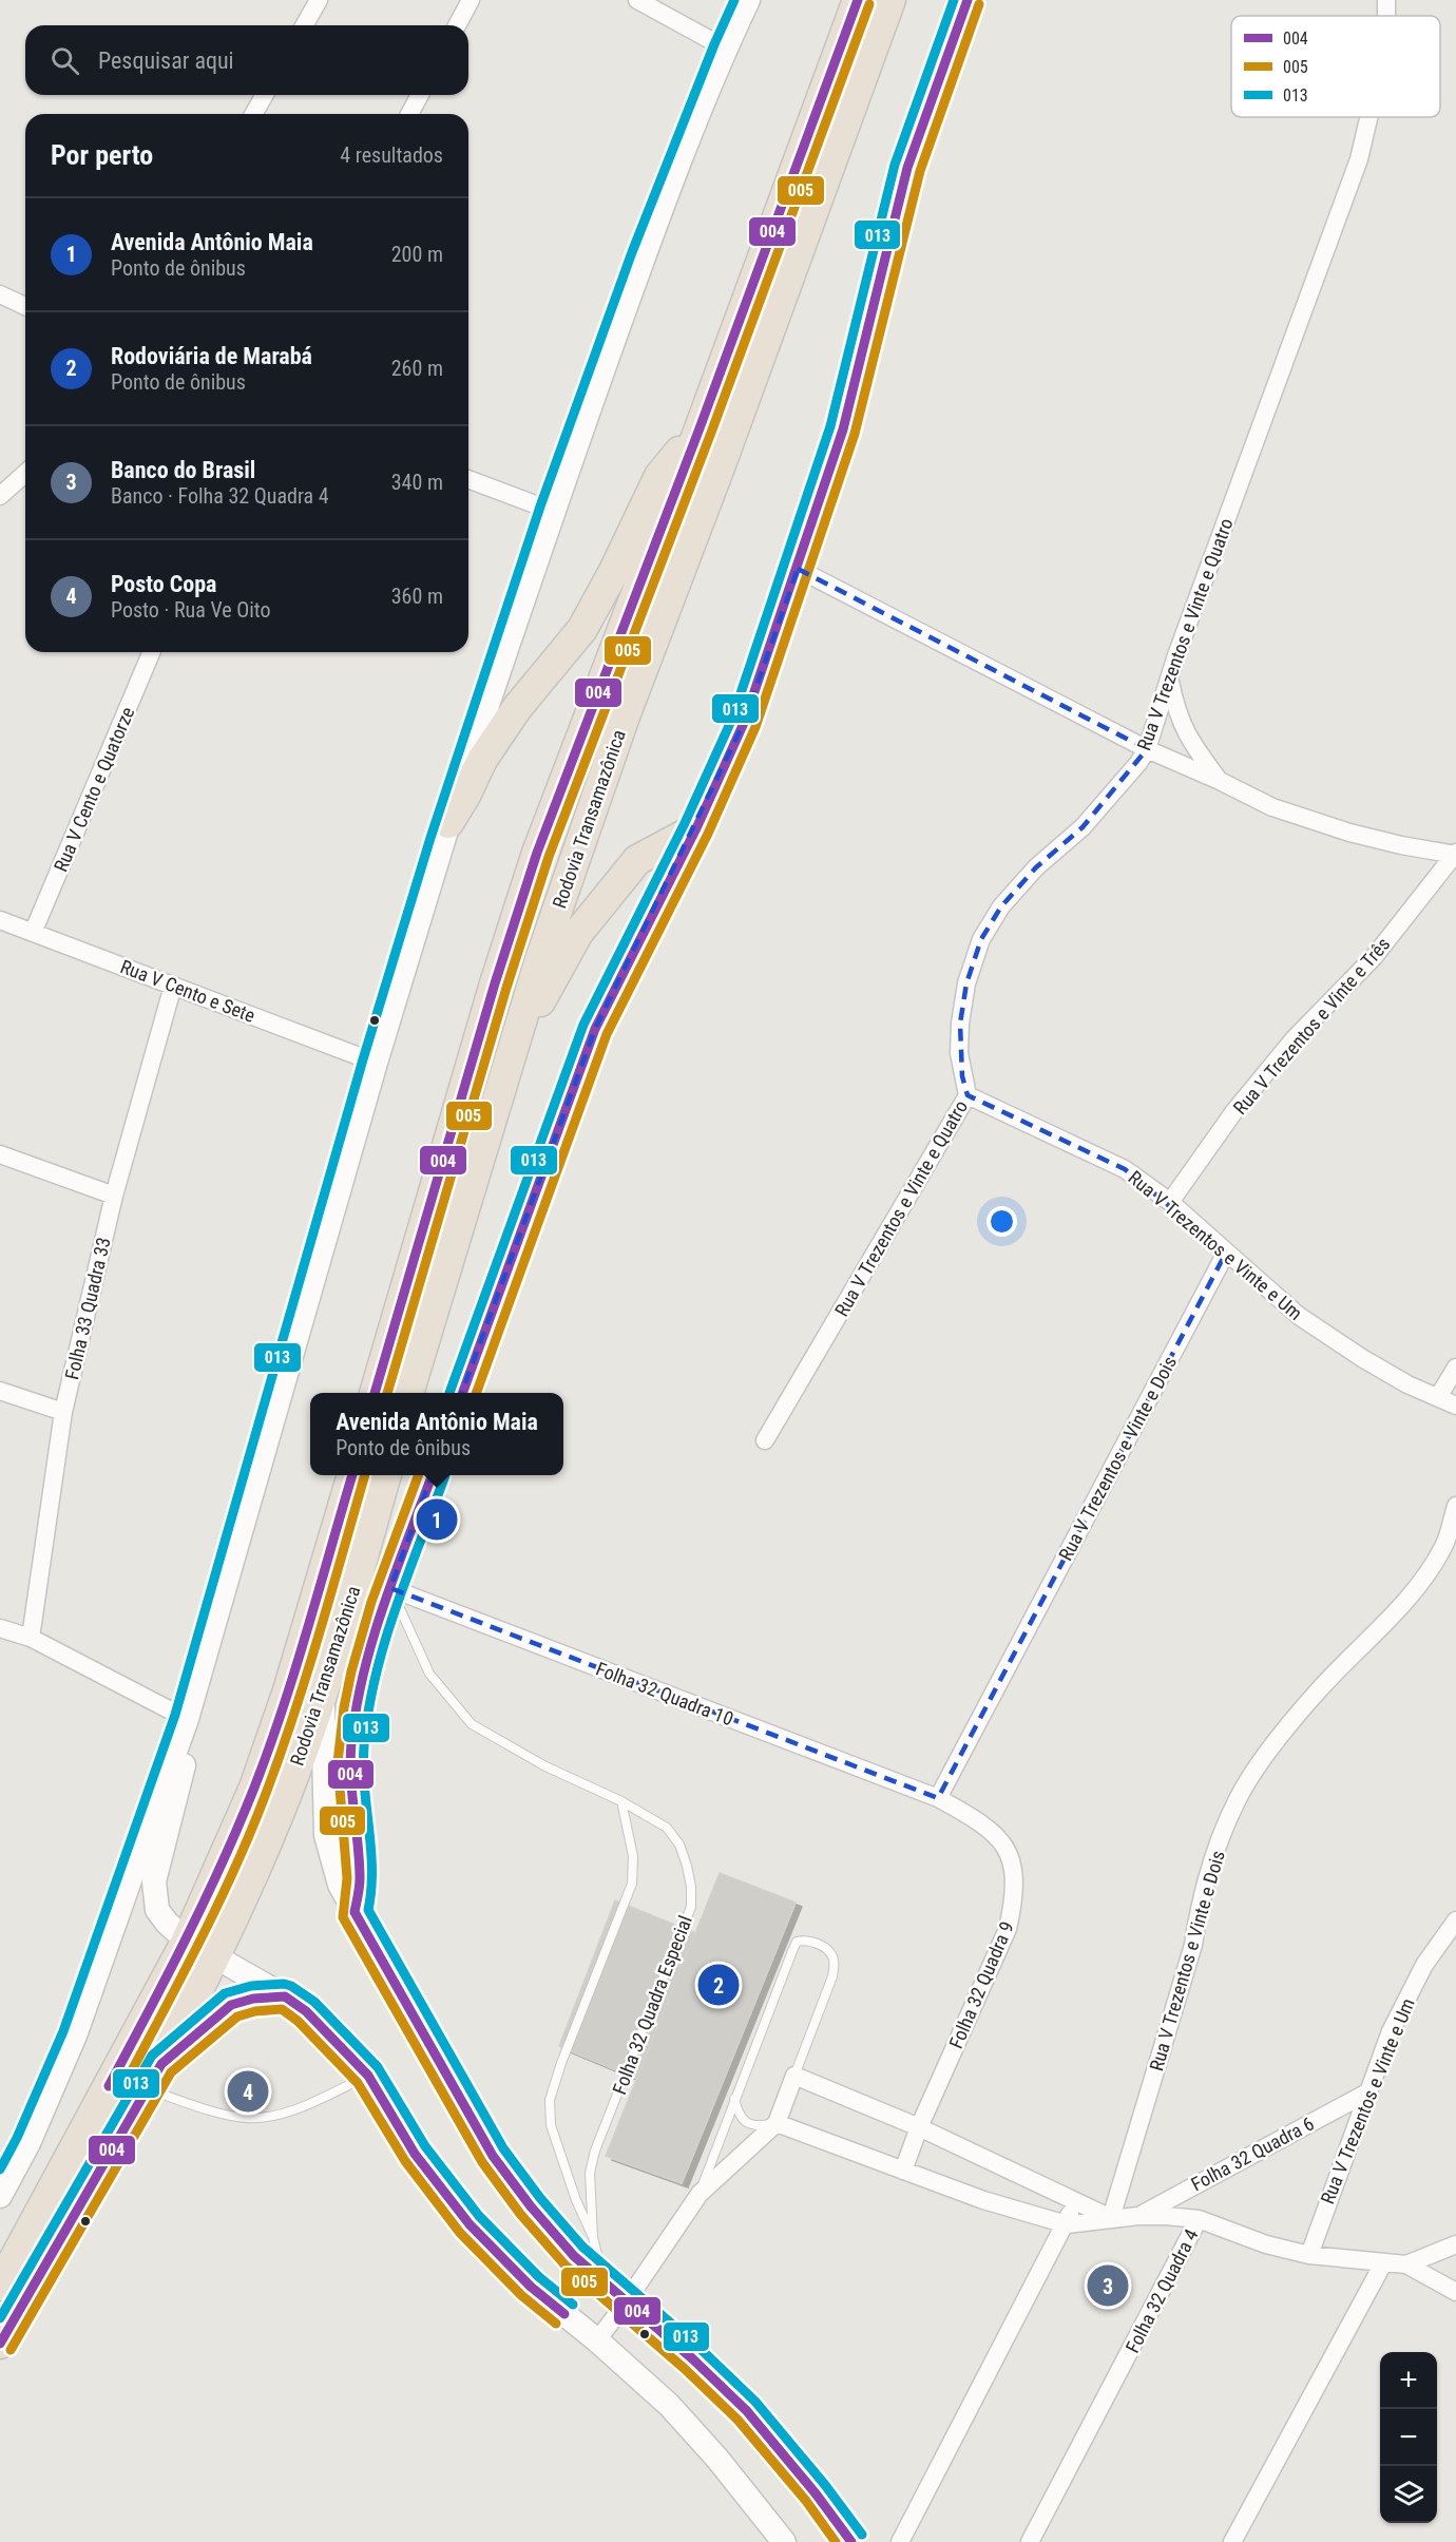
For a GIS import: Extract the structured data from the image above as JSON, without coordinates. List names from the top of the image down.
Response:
{
  "streets": {
    "highway": ["Rodovia Transamazônica"],
    "street": [
      "Rua V Trezentos e Vinte e Quatro",
      "Rua V Cento e Quatorze",
      "Rua V Cento e Sete",
      "Rua V Trezentos e Vinte e Três",
      "Rua V Trezentos e Vinte e Um",
      "Folha 33 Quadra 33",
      "Rua V Trezentos e Vinte e Dois",
      "Folha 32 Quadra 10",
      "Folha 32 Quadra 9",
      "Folha 32 Quadra 6",
      "Folha 32 Quadra 4"
    ],
    "lane": ["Folha 32 Quadra Especial"]
  },
  "crossings": [
    ["Rua V Trezentos e Vinte e Quatro", "Rua V Trezentos e Vinte e Um"],
    ["Rua V Cento e Quatorze", "Rua V Cento e Sete"],
    ["Rua V Cento e Sete", "Folha 33 Quadra 33"],
    ["Rua V Trezentos e Vinte e Três", "Rua V Trezentos e Vinte e Um"],
    ["Rua V Trezentos e Vinte e Um", "Rua V Trezentos e Vinte e Dois"],
    ["Rua V Trezentos e Vinte e Um", "Folha 32 Quadra 6"],
    ["Rua V Trezentos e Vinte e Um", "Folha 32 Quadra 4"],
    ["Rua V Trezentos e Vinte e Dois", "Folha 32 Quadra 10"],
    ["Rua V Trezentos e Vinte e Dois", "Folha 32 Quadra 9"],
    ["Folha 32 Quadra 10", "Folha 32 Quadra 9"],
    ["Folha 32 Quadra 10", "Folha 32 Quadra Especial"]
  ],
  "lines": ["transit line 004", "transit line 013", "transit line 005"],
  "legend": ["004", "005", "013"],
  "page": {
    "search": "Pesquisar aqui",
    "heading": ["Por perto", "4 resultados"],
    "list": [
      {
        "mark": "1",
        "name": "Avenida Antônio Maia",
        "note": "Ponto de ônibus",
        "value": "200 m"
      },
      {
        "mark": "2",
        "name": "Rodoviária de Marabá",
        "note": "Ponto de ônibus",
        "value": "260 m"
      },
      {
        "mark": "3",
        "name": "Banco do Brasil",
        "note": "Banco · Folha 32 Quadra 4",
        "value": "340 m"
      },
      {
        "mark": "4",
        "name": "Posto Copa",
        "note": "Posto · Rua Ve Oito",
        "value": "360 m"
      }
    ],
    "popup": ["Avenida Antônio Maia", "Ponto de ônibus"],
    "pins": [
      "1",
      "2",
      "4",
      "3"
    ],
    "map_buttons": ["+", "−"]
  }
}
